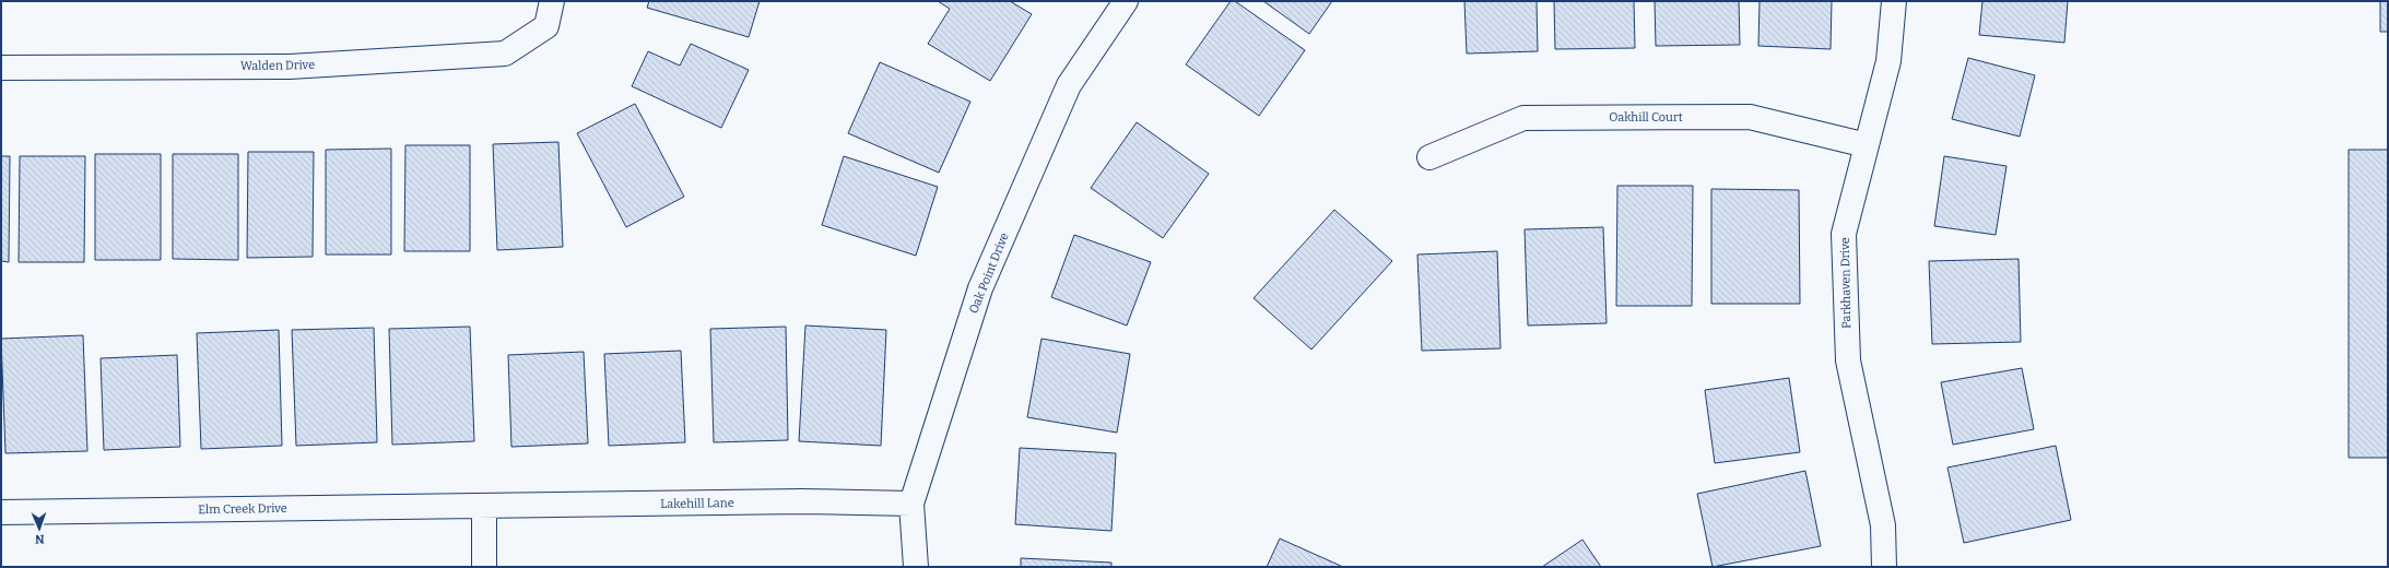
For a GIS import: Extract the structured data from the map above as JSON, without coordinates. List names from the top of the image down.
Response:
{
  "streets": {
    "street": [
      "Walden Drive",
      "Oakhill Court",
      "Oak Point Drive",
      "Parkhaven Drive",
      "Lakehill Lane",
      "Elm Creek Drive"
    ]
  },
  "crossings": [
    ["Oakhill Court", "Parkhaven Drive"],
    ["Oak Point Drive", "Lakehill Lane"],
    ["Lakehill Lane", "Elm Creek Drive"]
  ],
  "north": "bottom"
}
